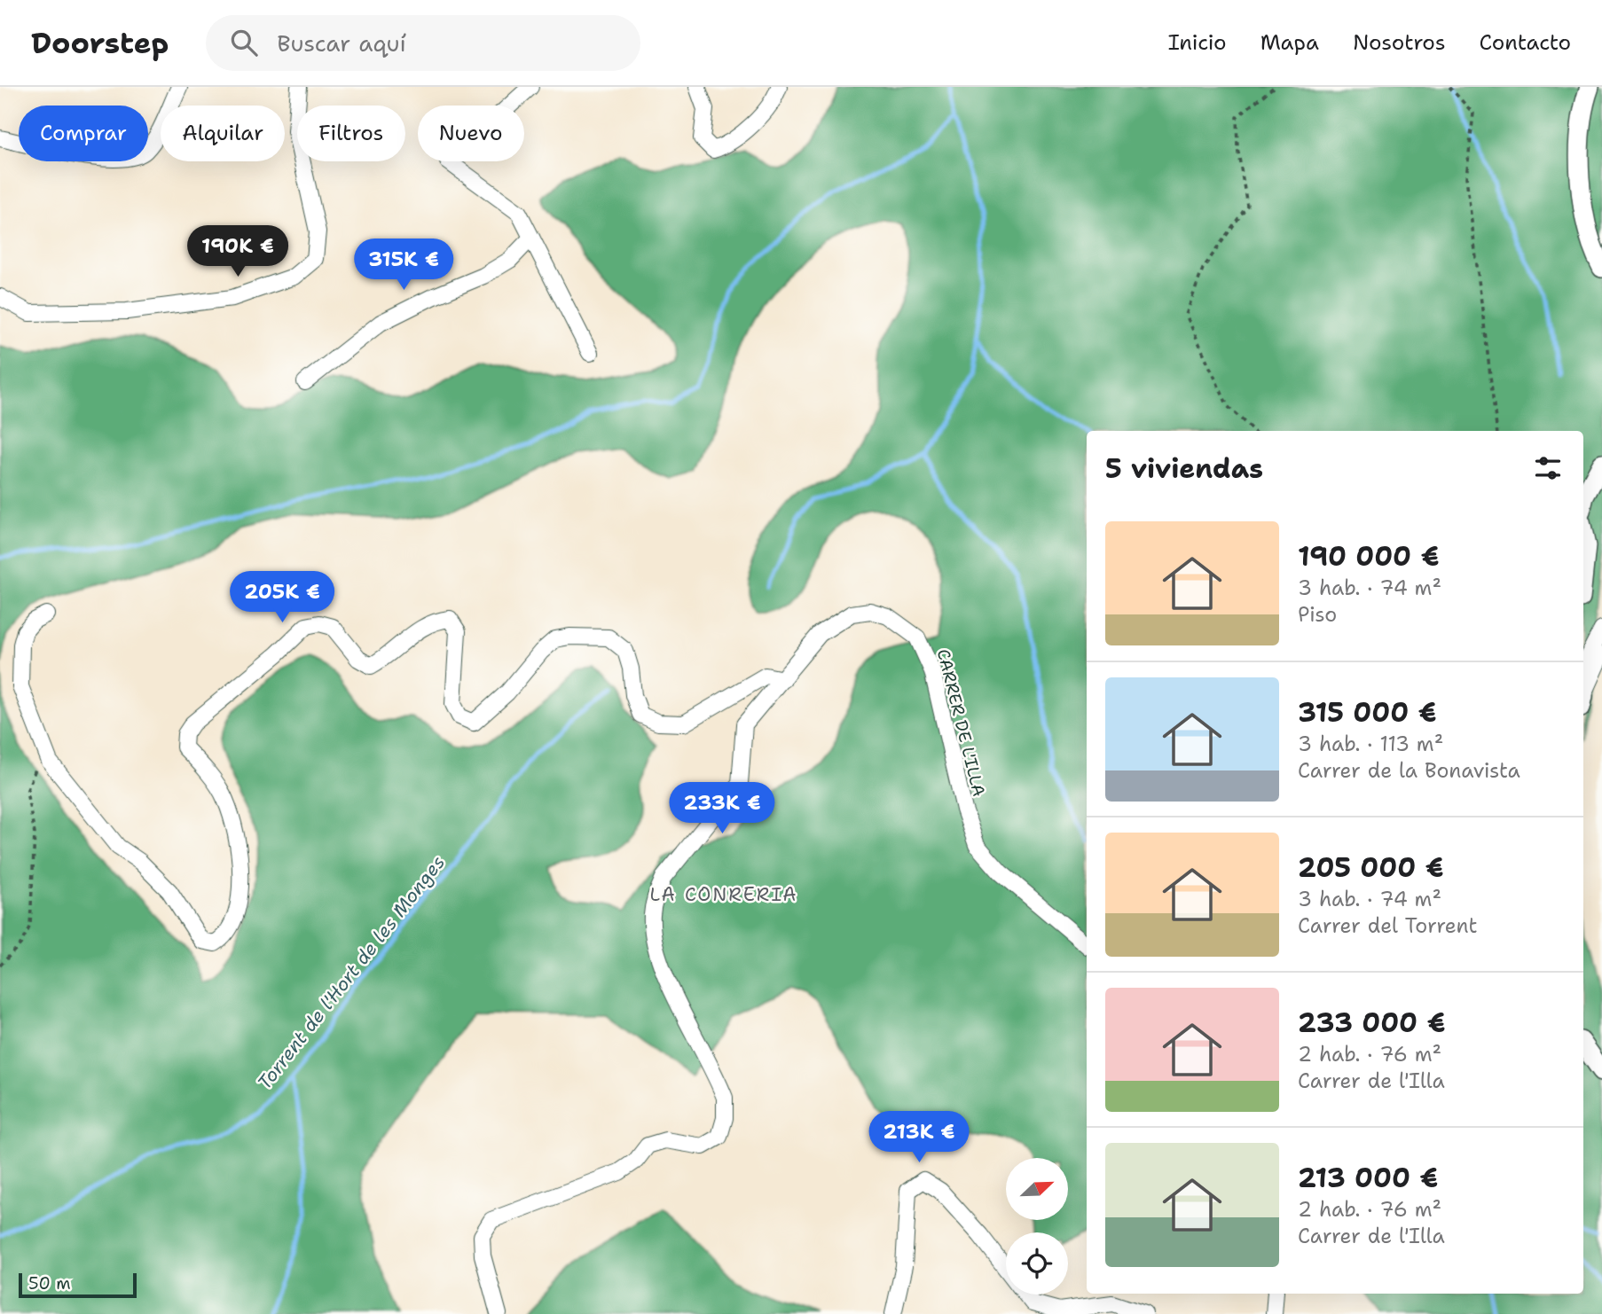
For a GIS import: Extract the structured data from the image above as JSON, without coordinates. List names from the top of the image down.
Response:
{
  "streets": {
    "street": ["CARRER DE L'ILLA"]
  },
  "districts": ["LA CONRERIA"],
  "water": ["Torrent de l'Hort de les Monges"],
  "scale_bar": "50 m",
  "north": "top right",
  "page": {
    "header": "Doorstep",
    "search": "Buscar aquí",
    "nav": [
      "Inicio",
      "Mapa",
      "Nosotros",
      "Contacto"
    ],
    "chip": [
      "Comprar",
      "Alquilar",
      "Filtros",
      "Nuevo"
    ],
    "price": [
      "190K €",
      "315K €",
      "205K €",
      "233K €",
      "213K €"
    ],
    "heading": "5 viviendas",
    "list": [
      {
        "name": "190 000 €",
        "note": "3 hab. · 74 m² · Piso"
      },
      {
        "name": "315 000 €",
        "note": "3 hab. · 113 m² · Carrer de la Bonavista"
      },
      {
        "name": "205 000 €",
        "note": "3 hab. · 74 m² · Carrer del Torrent"
      },
      {
        "name": "233 000 €",
        "note": "2 hab. · 76 m² · Carrer de l'Illa"
      },
      {
        "name": "213 000 €",
        "note": "2 hab. · 76 m² · Carrer de l'Illa"
      }
    ],
    "scale": "50 m"
  }
}
